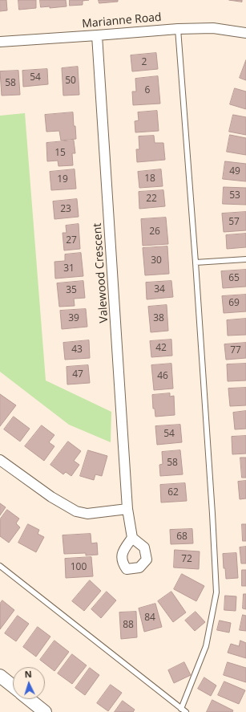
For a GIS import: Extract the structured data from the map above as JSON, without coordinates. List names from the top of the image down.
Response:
{
  "streets": {
    "street": ["Marianne Road", "Valewood Crescent"]
  },
  "crossings": [
    ["Marianne Road", "Valewood Crescent"]
  ],
  "house_numbers": [
    "2",
    "54",
    "50",
    "58",
    "6",
    "15",
    "49",
    "18",
    "19",
    "53",
    "22",
    "23",
    "57",
    "26",
    "27",
    "30",
    "31",
    "65",
    "34",
    "35",
    "69",
    "39",
    "38",
    "42",
    "43",
    "77",
    "47",
    "46",
    "54",
    "58",
    "62",
    "68",
    "72",
    "100",
    "84",
    "88"
  ],
  "north": "top"
}
